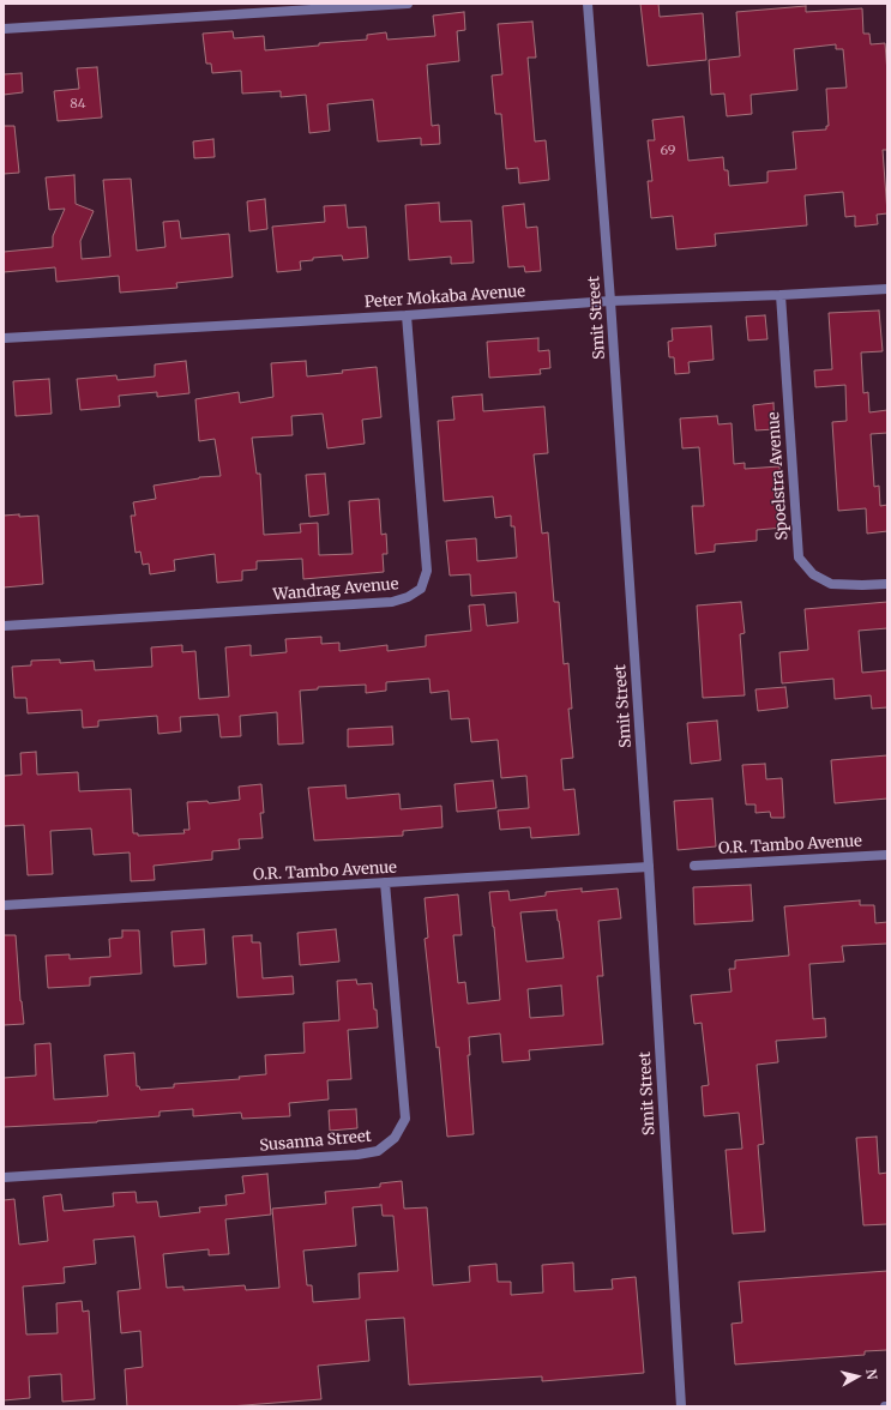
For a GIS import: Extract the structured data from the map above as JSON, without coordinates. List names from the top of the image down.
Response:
{
  "streets": {
    "street": [
      "Peter Mokaba Avenue",
      "Smit Street",
      "Spoelstra Avenue",
      "Wandrag Avenue",
      "O.R. Tambo Avenue",
      "Susanna Street"
    ]
  },
  "crossings": [
    ["Peter Mokaba Avenue", "Smit Street"],
    ["Peter Mokaba Avenue", "Spoelstra Avenue"],
    ["Peter Mokaba Avenue", "Wandrag Avenue"],
    ["Smit Street", "O.R. Tambo Avenue"],
    ["O.R. Tambo Avenue", "Susanna Street"]
  ],
  "house_numbers": ["84", "69"],
  "north": "right"
}
